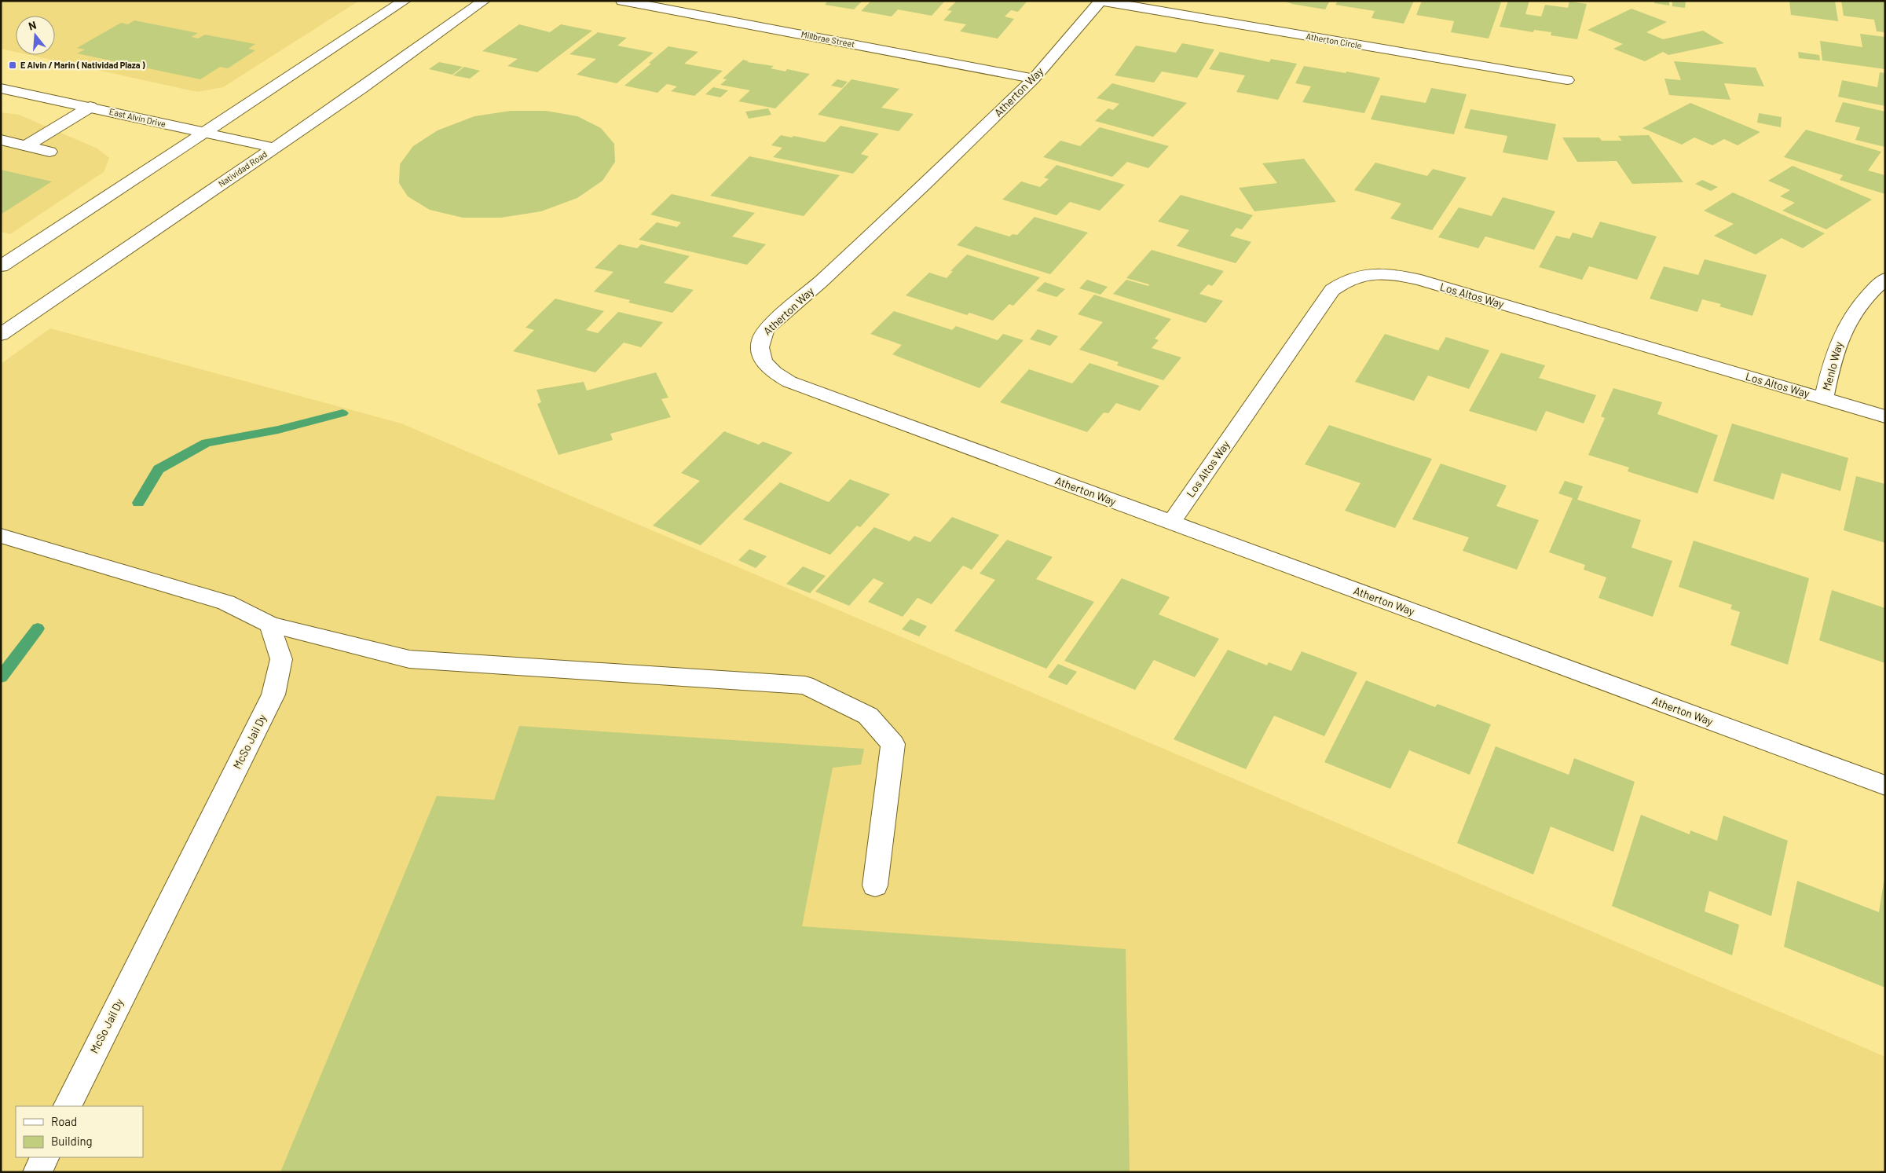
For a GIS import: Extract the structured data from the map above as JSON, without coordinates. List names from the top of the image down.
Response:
{
  "streets": {
    "street": [
      "Millbrae Street",
      "Atherton Circle",
      "Atherton Way",
      "East Alvin Drive",
      "Natividad Road",
      "Los Altos Way",
      "Menlo Way",
      "McSo Jail Dy"
    ]
  },
  "crossings": [
    ["Millbrae Street", "Atherton Way"],
    ["Atherton Circle", "Atherton Way"],
    ["Atherton Way", "Los Altos Way"],
    ["East Alvin Drive", "Natividad Road"],
    ["Los Altos Way", "Menlo Way"]
  ],
  "places": {
    "transit": ["E Alvin / Marin ( Natividad Plaza )"]
  },
  "legend": ["Road", "Building"],
  "north": "top"
}
